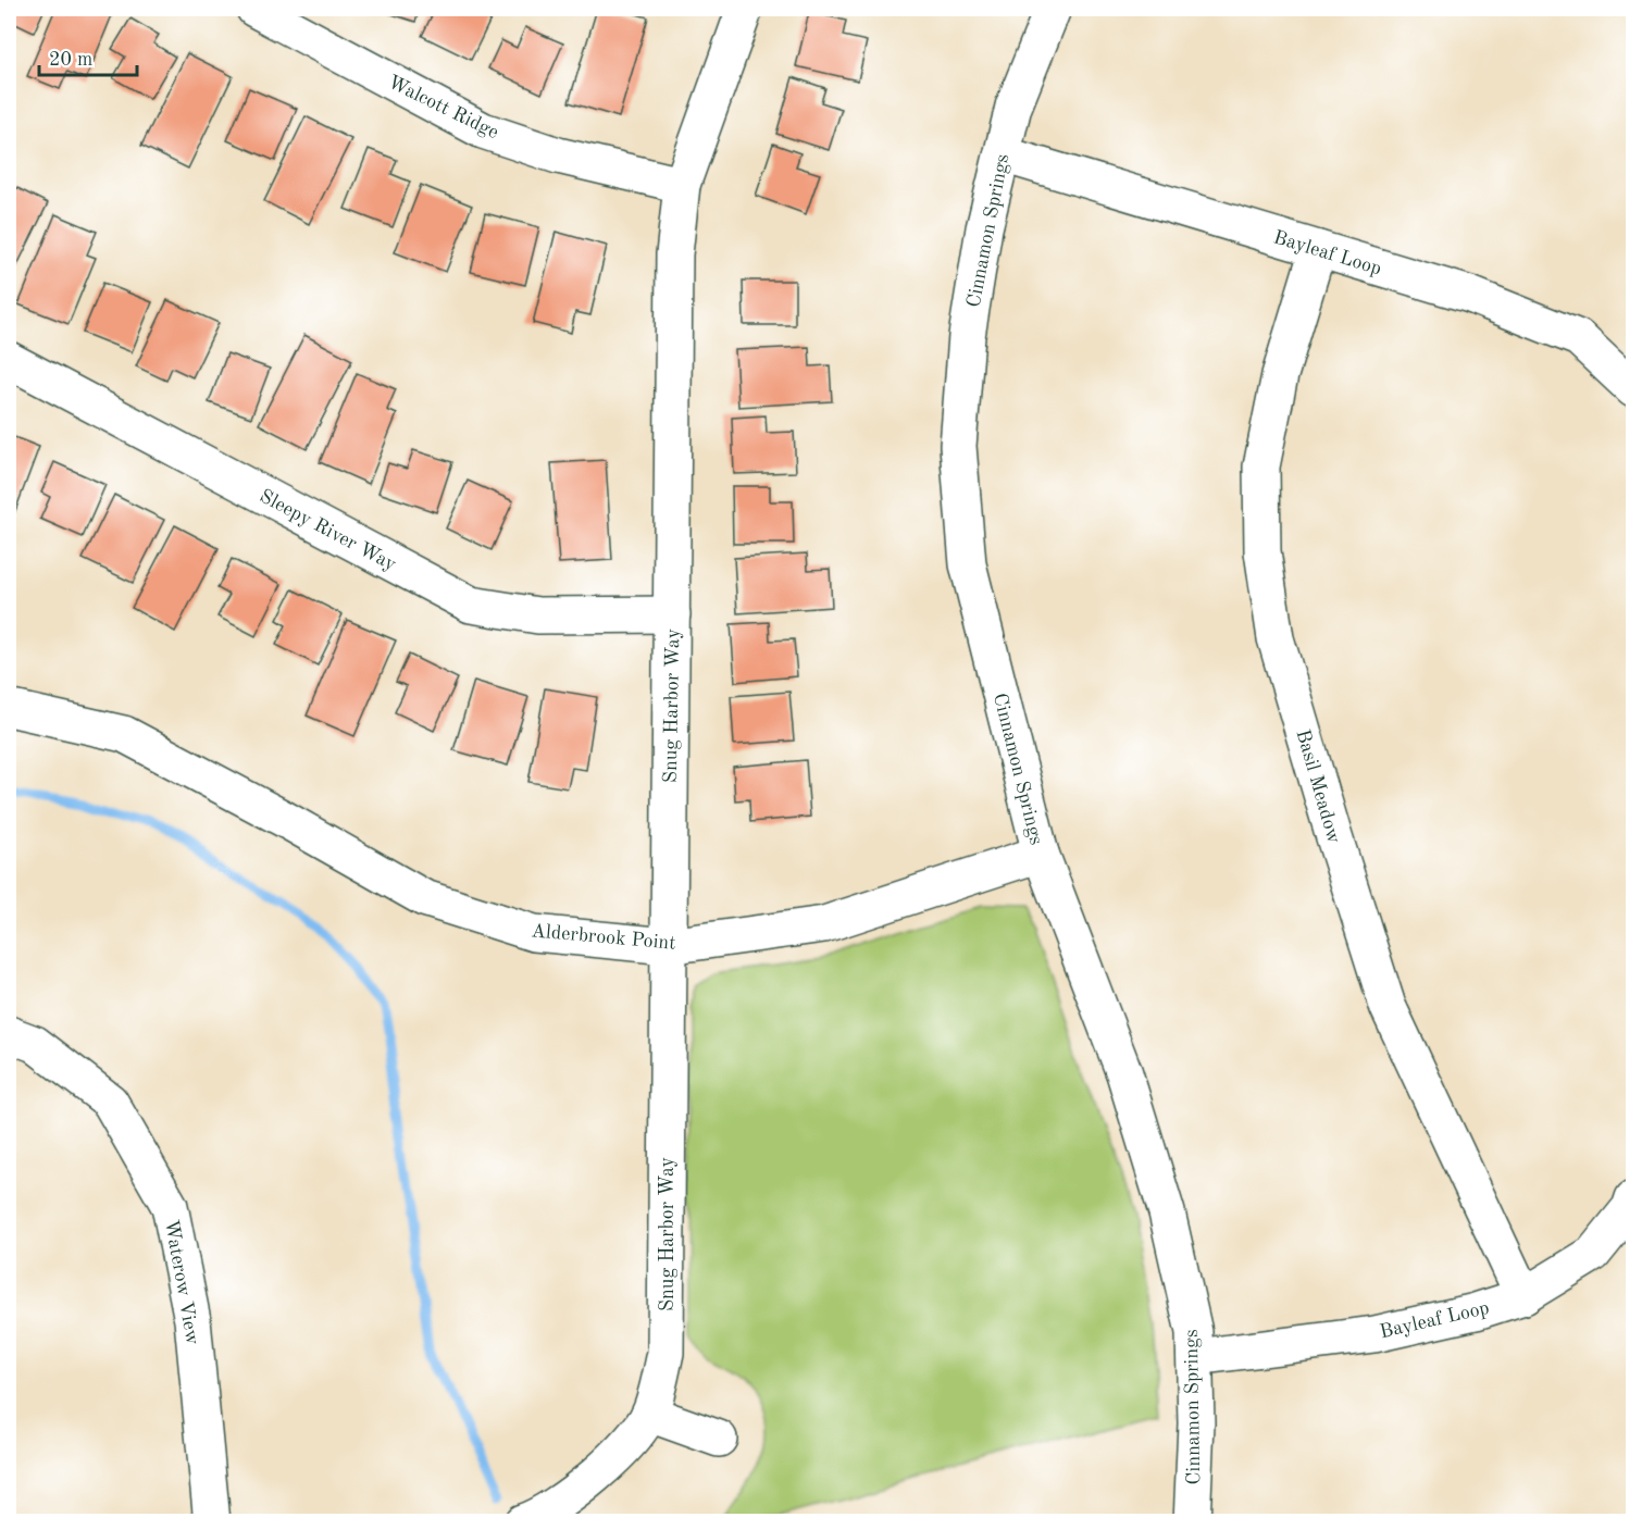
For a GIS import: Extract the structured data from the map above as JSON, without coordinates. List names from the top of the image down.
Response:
{
  "streets": {
    "street": [
      "Walcott Ridge",
      "Cinnamon Springs",
      "Bayleaf Loop",
      "Sleepy River Way",
      "Snug Harbor Way",
      "Basil Meadow",
      "Alderbrook Point",
      "Waterow View"
    ]
  },
  "crossings": [
    ["Walcott Ridge", "Snug Harbor Way"],
    ["Cinnamon Springs", "Bayleaf Loop"],
    ["Cinnamon Springs", "Alderbrook Point"],
    ["Bayleaf Loop", "Basil Meadow"],
    ["Sleepy River Way", "Snug Harbor Way"],
    ["Snug Harbor Way", "Alderbrook Point"]
  ],
  "scale_bar": "20 m"
}
